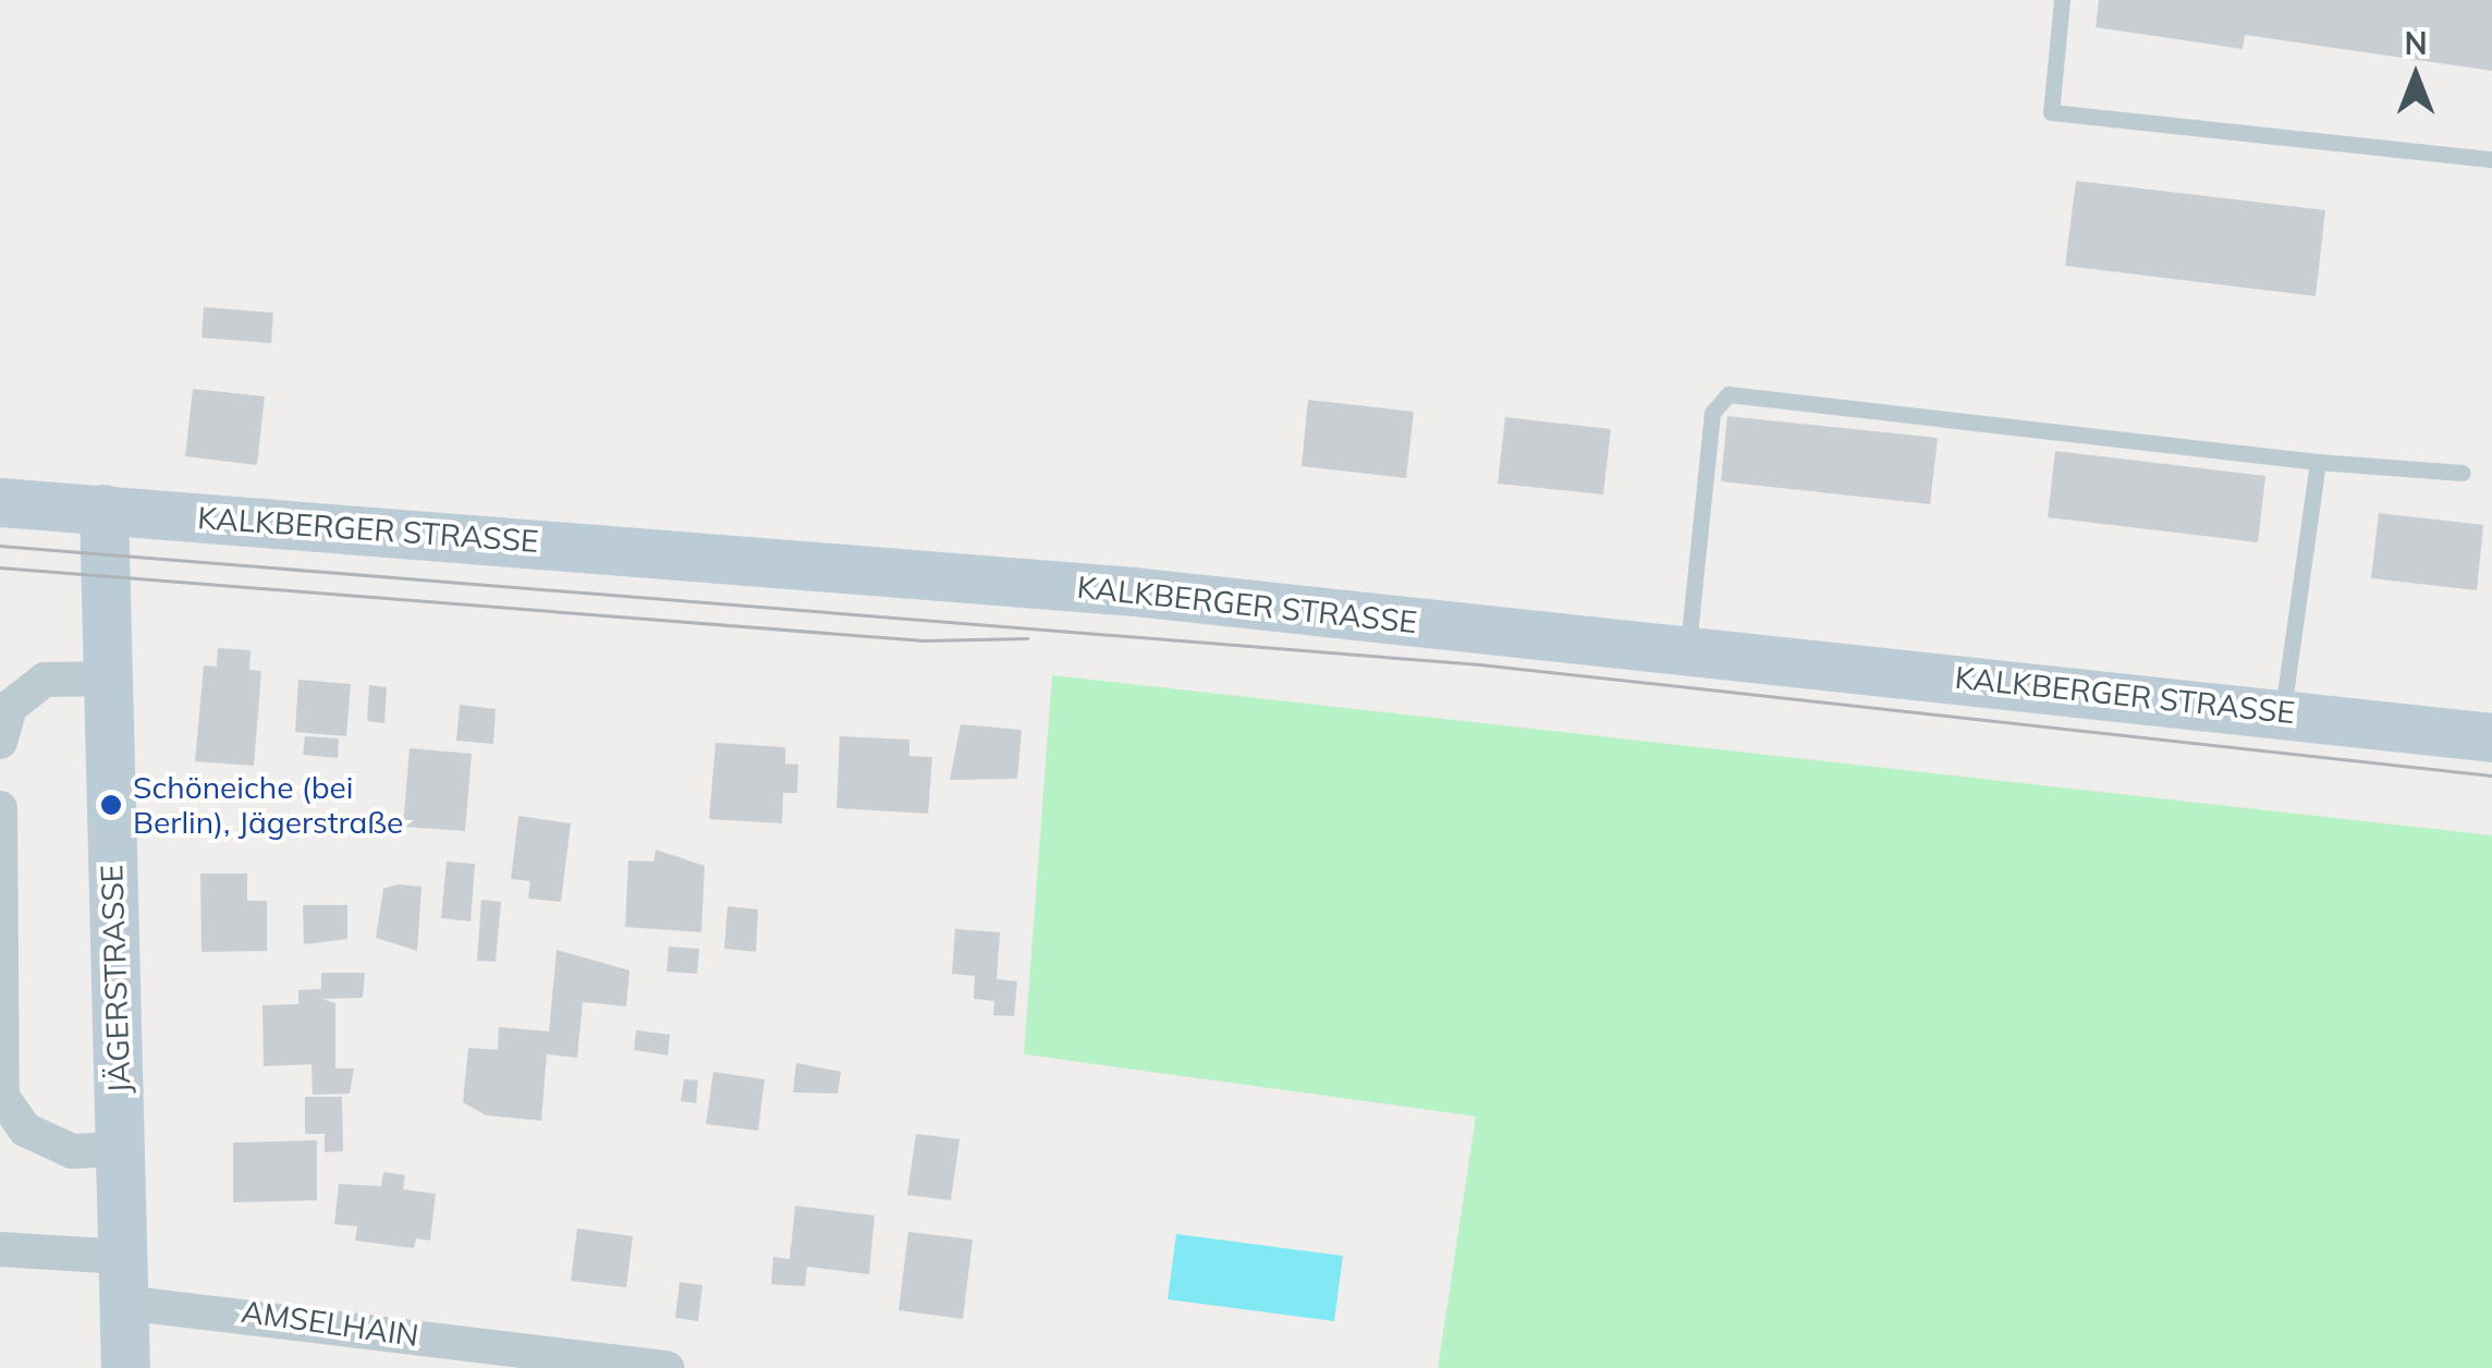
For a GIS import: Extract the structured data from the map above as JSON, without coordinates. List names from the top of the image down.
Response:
{
  "streets": {
    "main road": ["KALKBERGER STRASSE", "JÄGERSTRASSE"],
    "street": ["AMSELHAIN"]
  },
  "crossings": [
    ["KALKBERGER STRASSE", "JÄGERSTRASSE"],
    ["JÄGERSTRASSE", "AMSELHAIN"]
  ],
  "places": ["Schöneiche (bei Berlin), Jägerstraße"],
  "north": "top"
}
